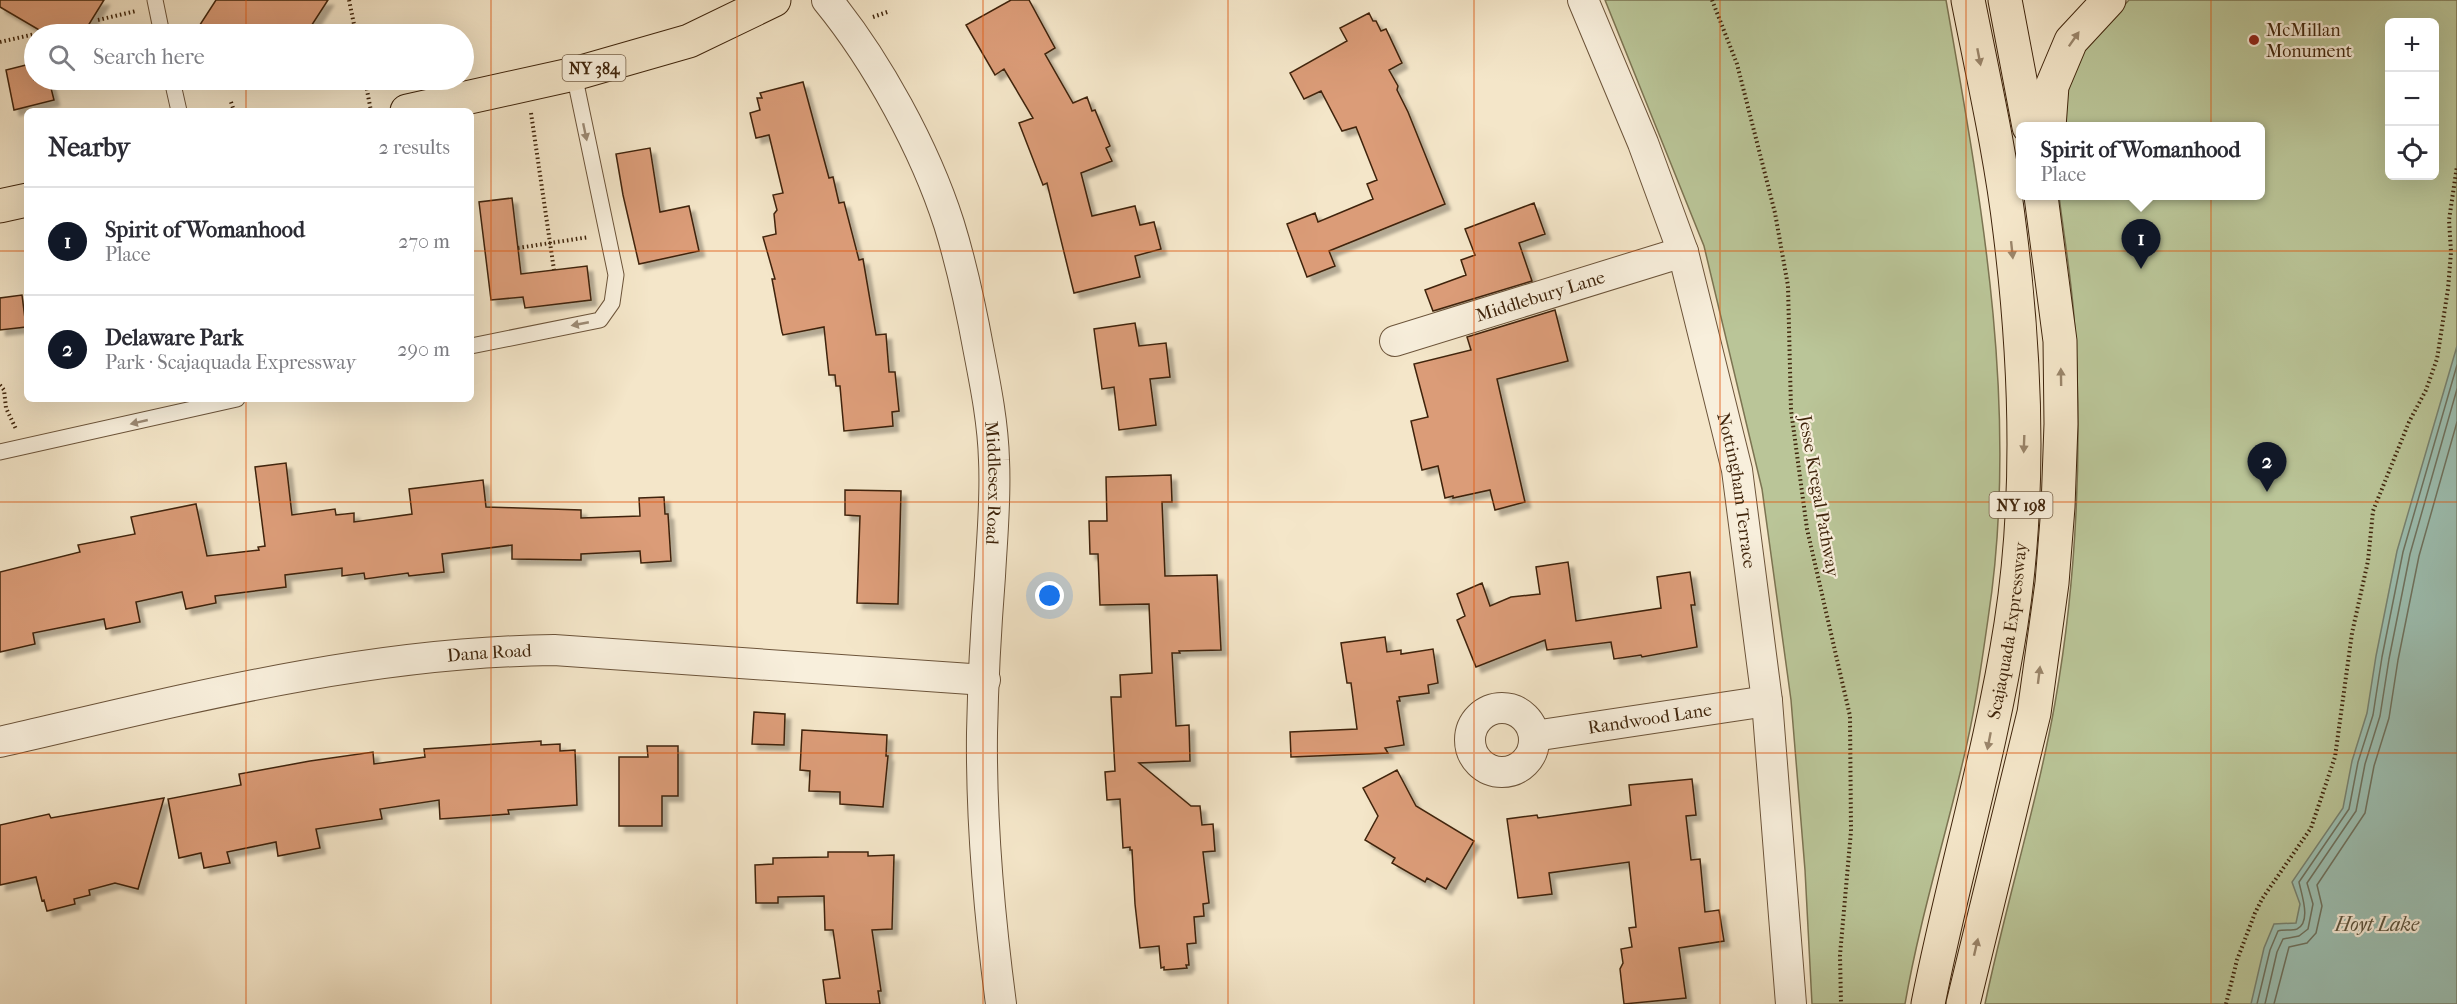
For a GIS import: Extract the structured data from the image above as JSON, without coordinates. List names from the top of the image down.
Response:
{
  "streets": {
    "main road": ["NY 384", "NY 198", "Scajaquada Expressway"],
    "street": [
      "Middlebury Lane",
      "Middlesex Road",
      "Nottingham Terrace",
      "Dana Road",
      "Randwood Lane"
    ],
    "path": ["Jesse Kregal Pathway"]
  },
  "crossings": [
    ["Middlebury Lane", "Nottingham Terrace"],
    ["Middlesex Road", "Dana Road"],
    ["Nottingham Terrace", "Randwood Lane"]
  ],
  "water": ["Hoyt Lake"],
  "places": ["McMillan Monument"],
  "page": {
    "map_buttons": ["+", "−"],
    "search": "Search here",
    "heading": ["Nearby", "2 results"],
    "popup": ["Spirit of Womanhood", "Place"],
    "list": [
      {
        "mark": "1",
        "name": "Spirit of Womanhood",
        "note": "Place",
        "value": "270 m"
      },
      {
        "mark": "2",
        "name": "Delaware Park",
        "note": "Park · Scajaquada Expressway",
        "value": "290 m"
      }
    ],
    "pins": ["1", "2"]
  }
}
